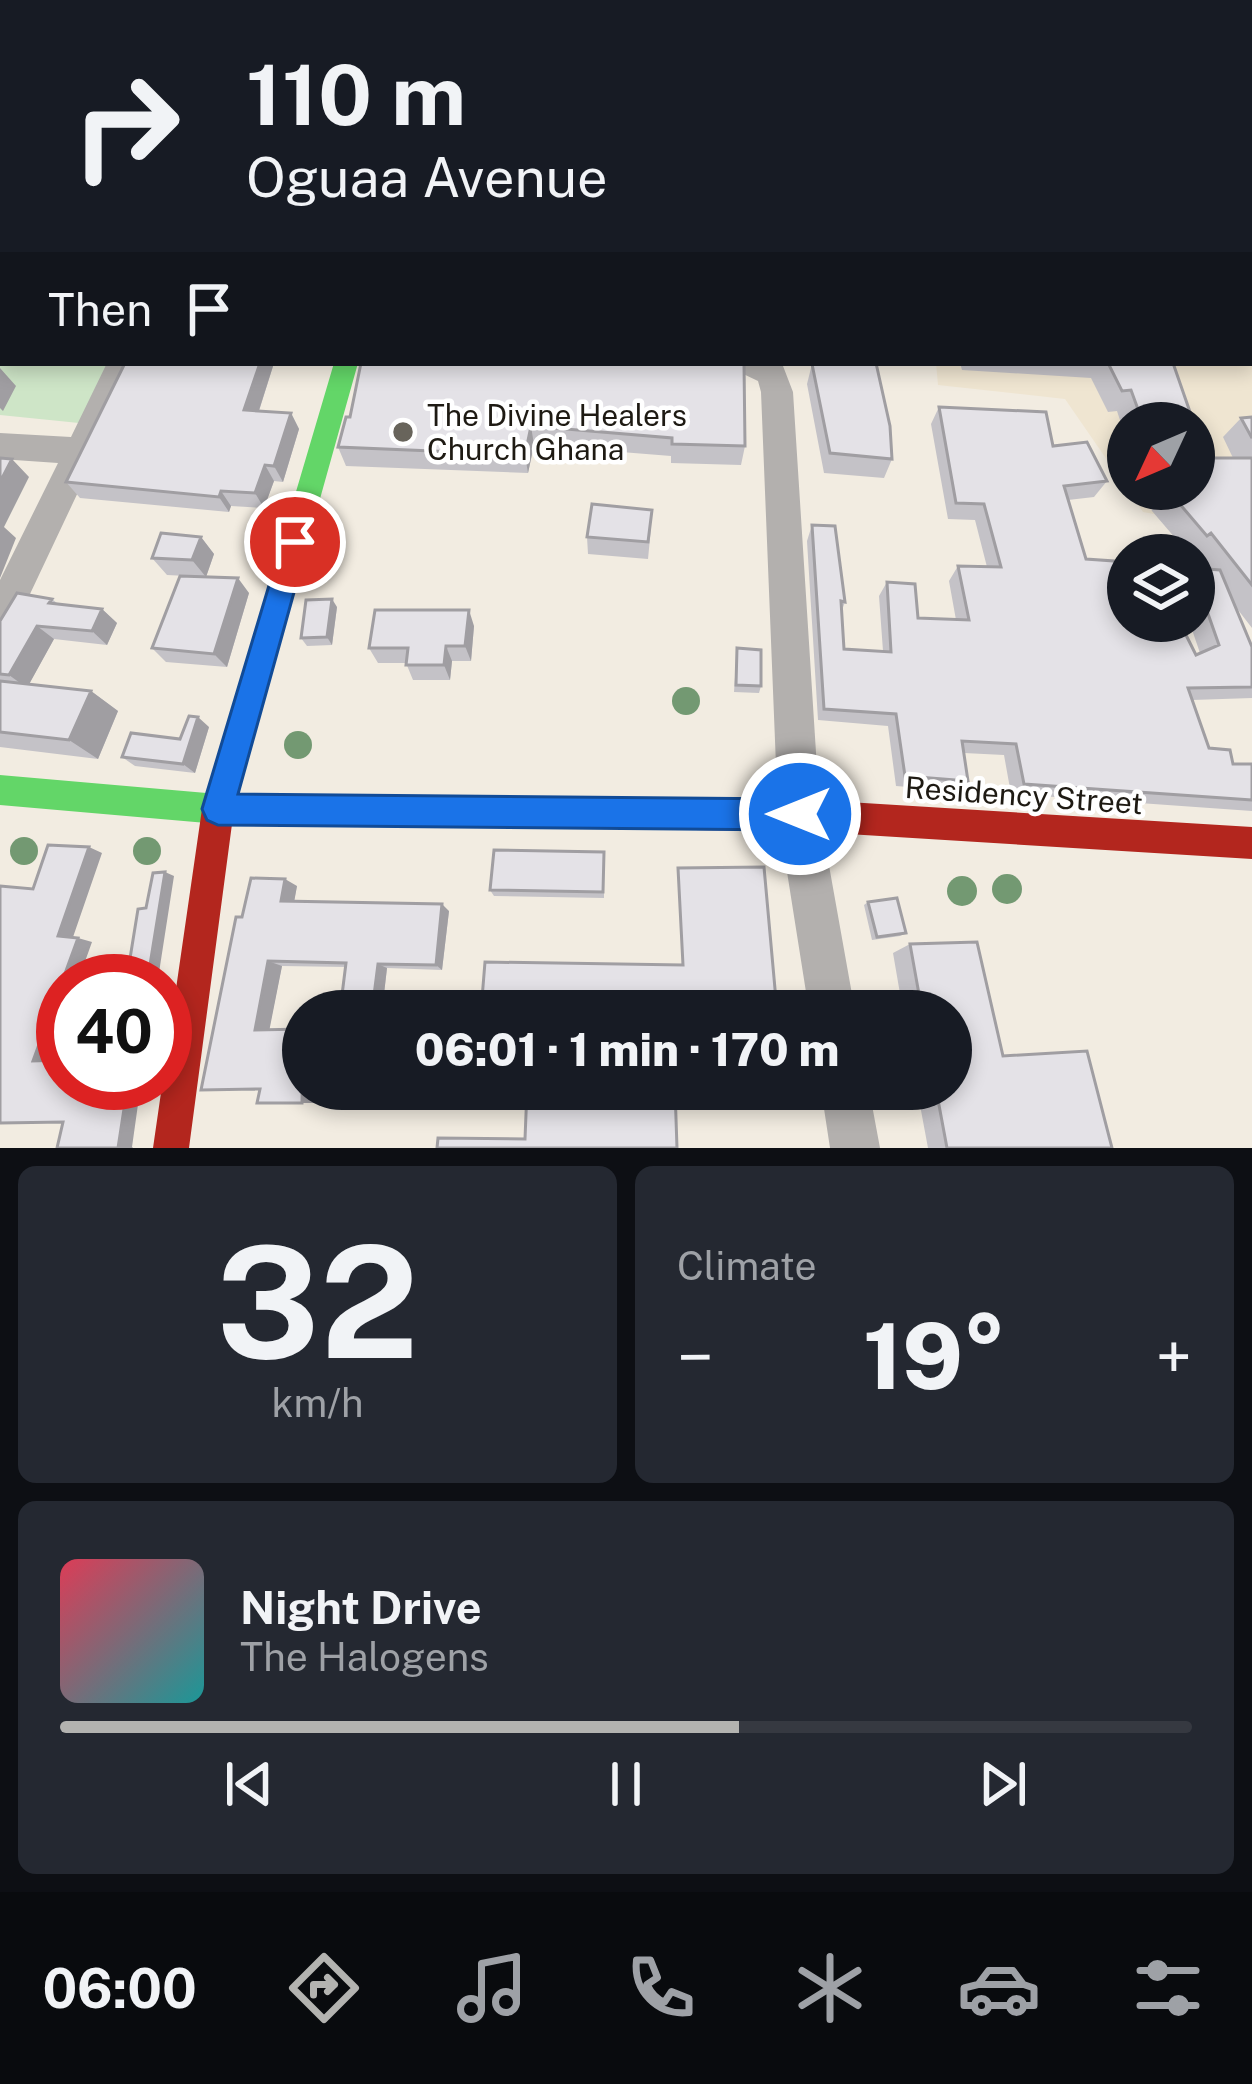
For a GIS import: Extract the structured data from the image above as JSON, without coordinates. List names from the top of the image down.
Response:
{
  "streets": {
    "street": ["Residency Street"]
  },
  "places": ["The Divine Healers Church Ghana"],
  "north": "bottom left",
  "page": {
    "turn": ["110 m", "Oguaa Avenue"],
    "then": "Then",
    "limit": "40",
    "trip": "06:01 · 1 min · 170 m",
    "tile": [
      ["32", "km/h"],
      "Climate"
    ],
    "heat": ["−", "19°", "+"],
    "song": ["Night Drive", "The Halogens"],
    "tabs": "06:00"
  }
}
